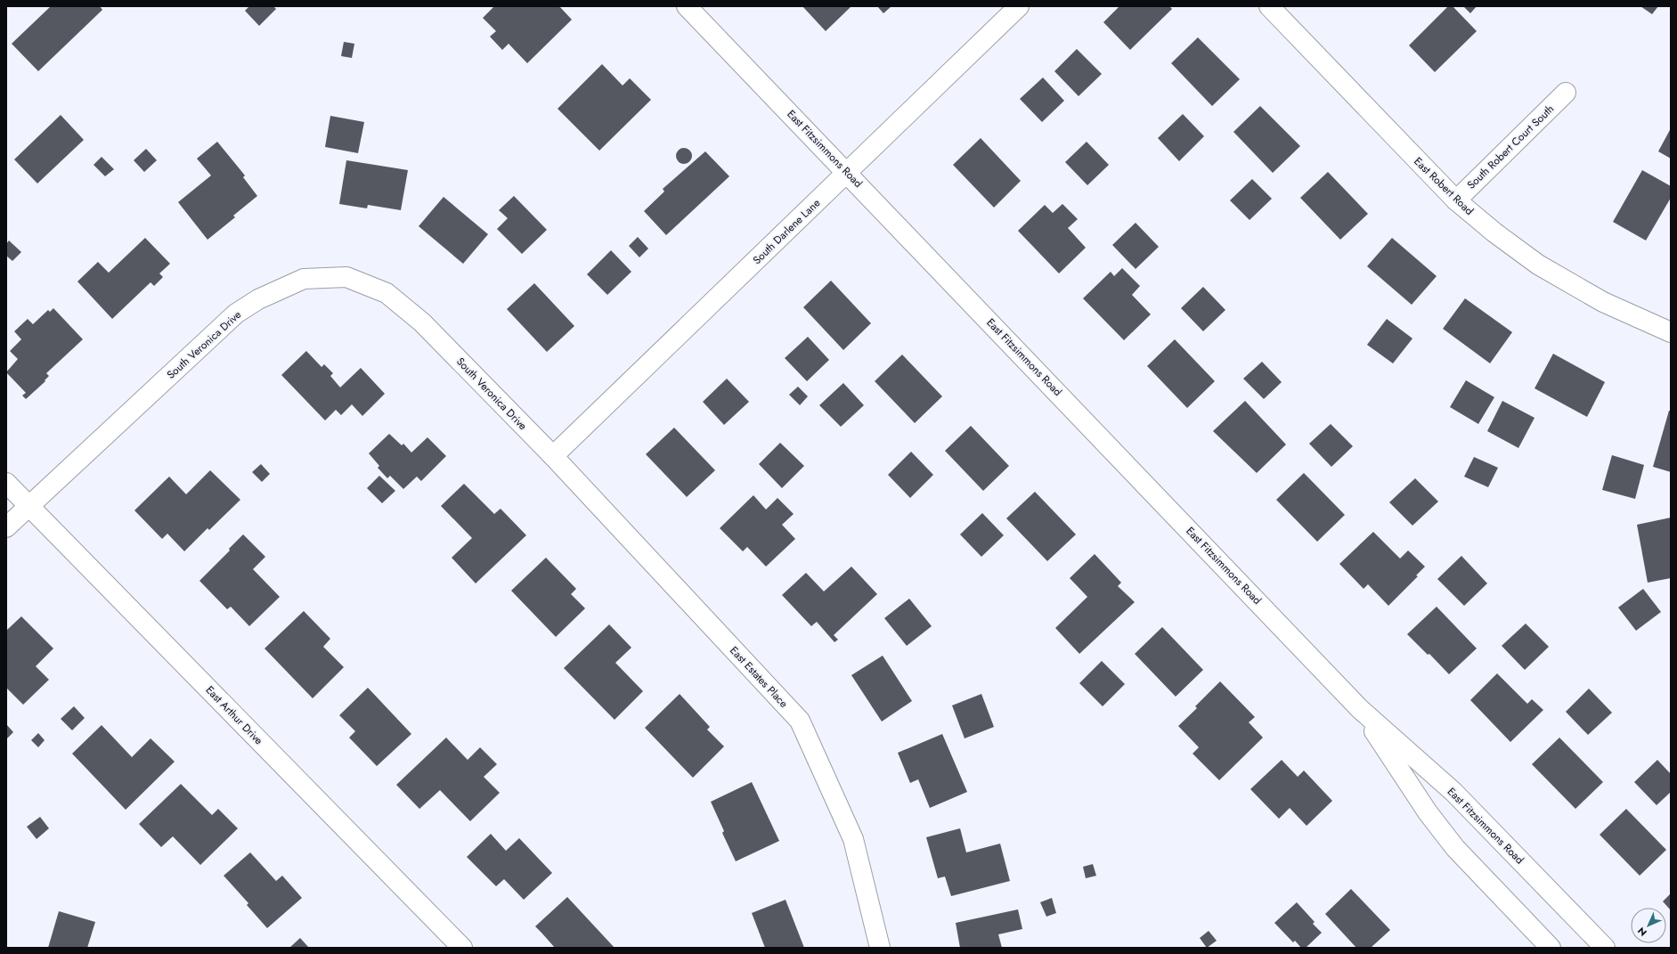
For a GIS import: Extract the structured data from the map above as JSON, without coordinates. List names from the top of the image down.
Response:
{
  "streets": {
    "street": [
      "South Robert Court South",
      "East Fitzsimmons Road",
      "East Robert Road",
      "South Darlene Lane",
      "South Veronica Drive",
      "East Estates Place",
      "East Arthur Drive"
    ]
  },
  "crossings": [
    ["South Robert Court South", "East Robert Road"],
    ["East Fitzsimmons Road", "South Darlene Lane"],
    ["South Darlene Lane", "South Veronica Drive"],
    ["South Darlene Lane", "East Estates Place"],
    ["South Veronica Drive", "East Estates Place"],
    ["South Veronica Drive", "East Arthur Drive"]
  ],
  "north": "bottom left"
}
